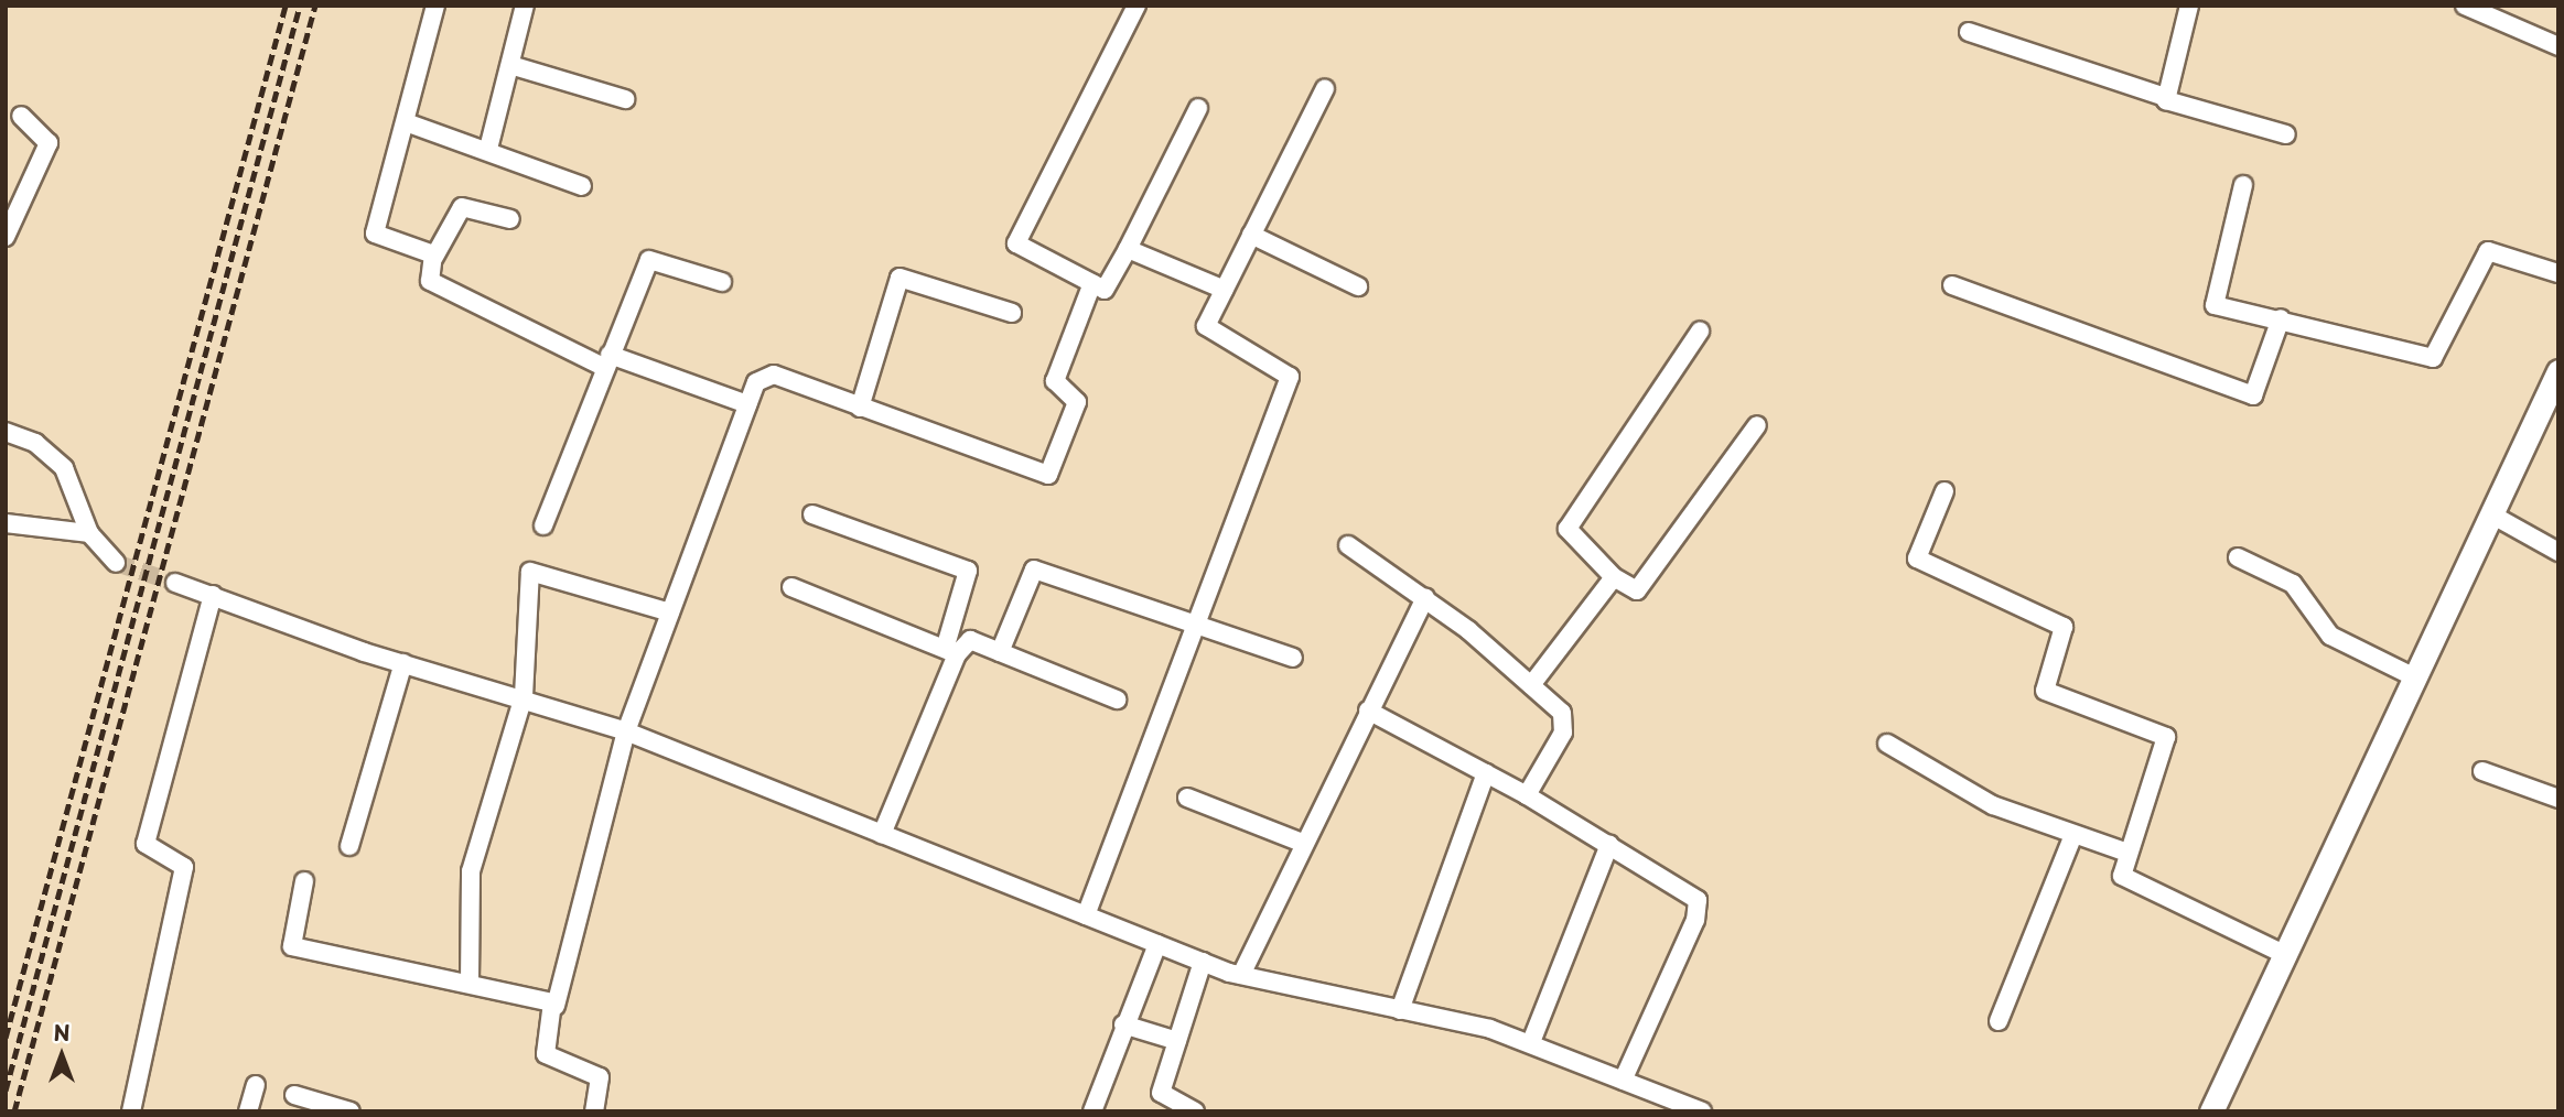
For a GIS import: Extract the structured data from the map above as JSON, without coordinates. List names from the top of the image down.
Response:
{
  "north": "top"
}
